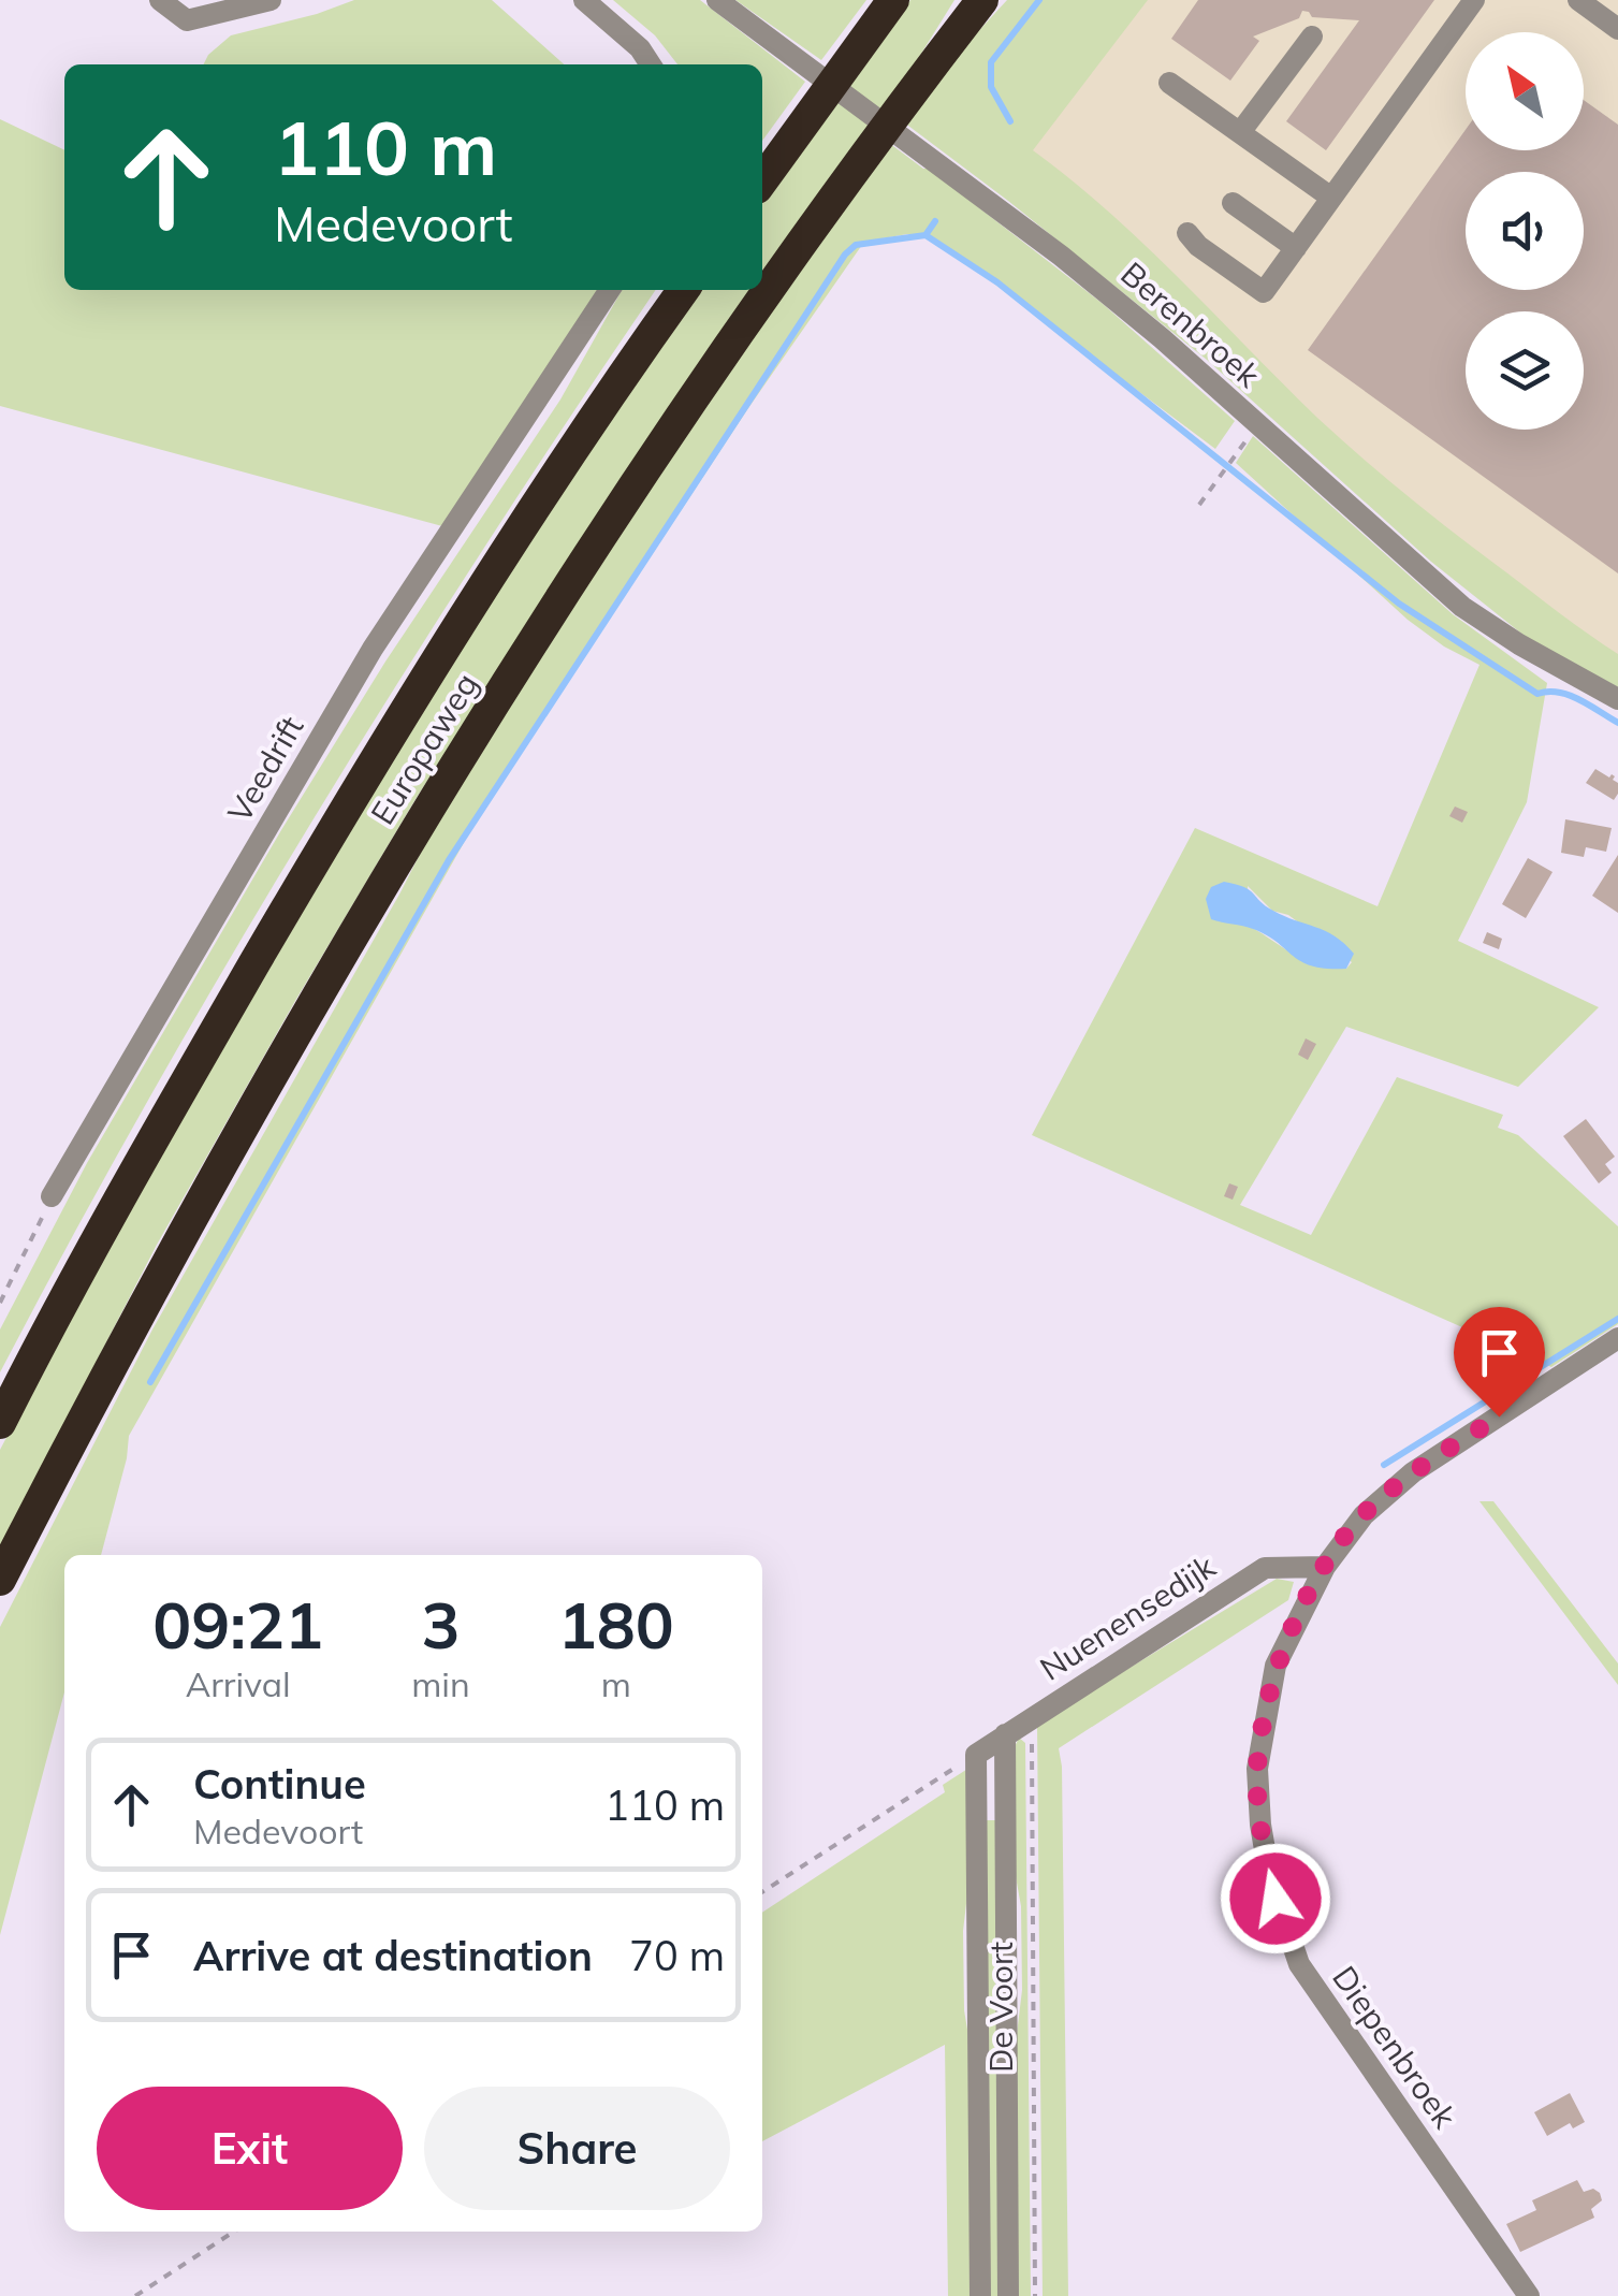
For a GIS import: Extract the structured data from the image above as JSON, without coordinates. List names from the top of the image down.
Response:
{
  "streets": {
    "highway": ["Europaweg"],
    "street": [
      "Berenbroek",
      "Veedrift",
      "Nuenensedijk",
      "De Voort",
      "Diepenbroek"
    ]
  },
  "crossings": [
    ["Nuenensedijk", "De Voort"],
    ["Nuenensedijk", "Diepenbroek"]
  ],
  "north": "top left",
  "page": {
    "turn": ["110 m", "Medevoort"],
    "eta": [
      "09:21",
      "Arrival",
      "3",
      "min",
      "180",
      "m"
    ],
    "list": [
      {
        "name": "Continue",
        "note": "Medevoort",
        "value": "110 m"
      },
      {
        "name": "Arrive at destination",
        "value": "70 m"
      }
    ],
    "buttons": ["Exit", "Share"]
  }
}
